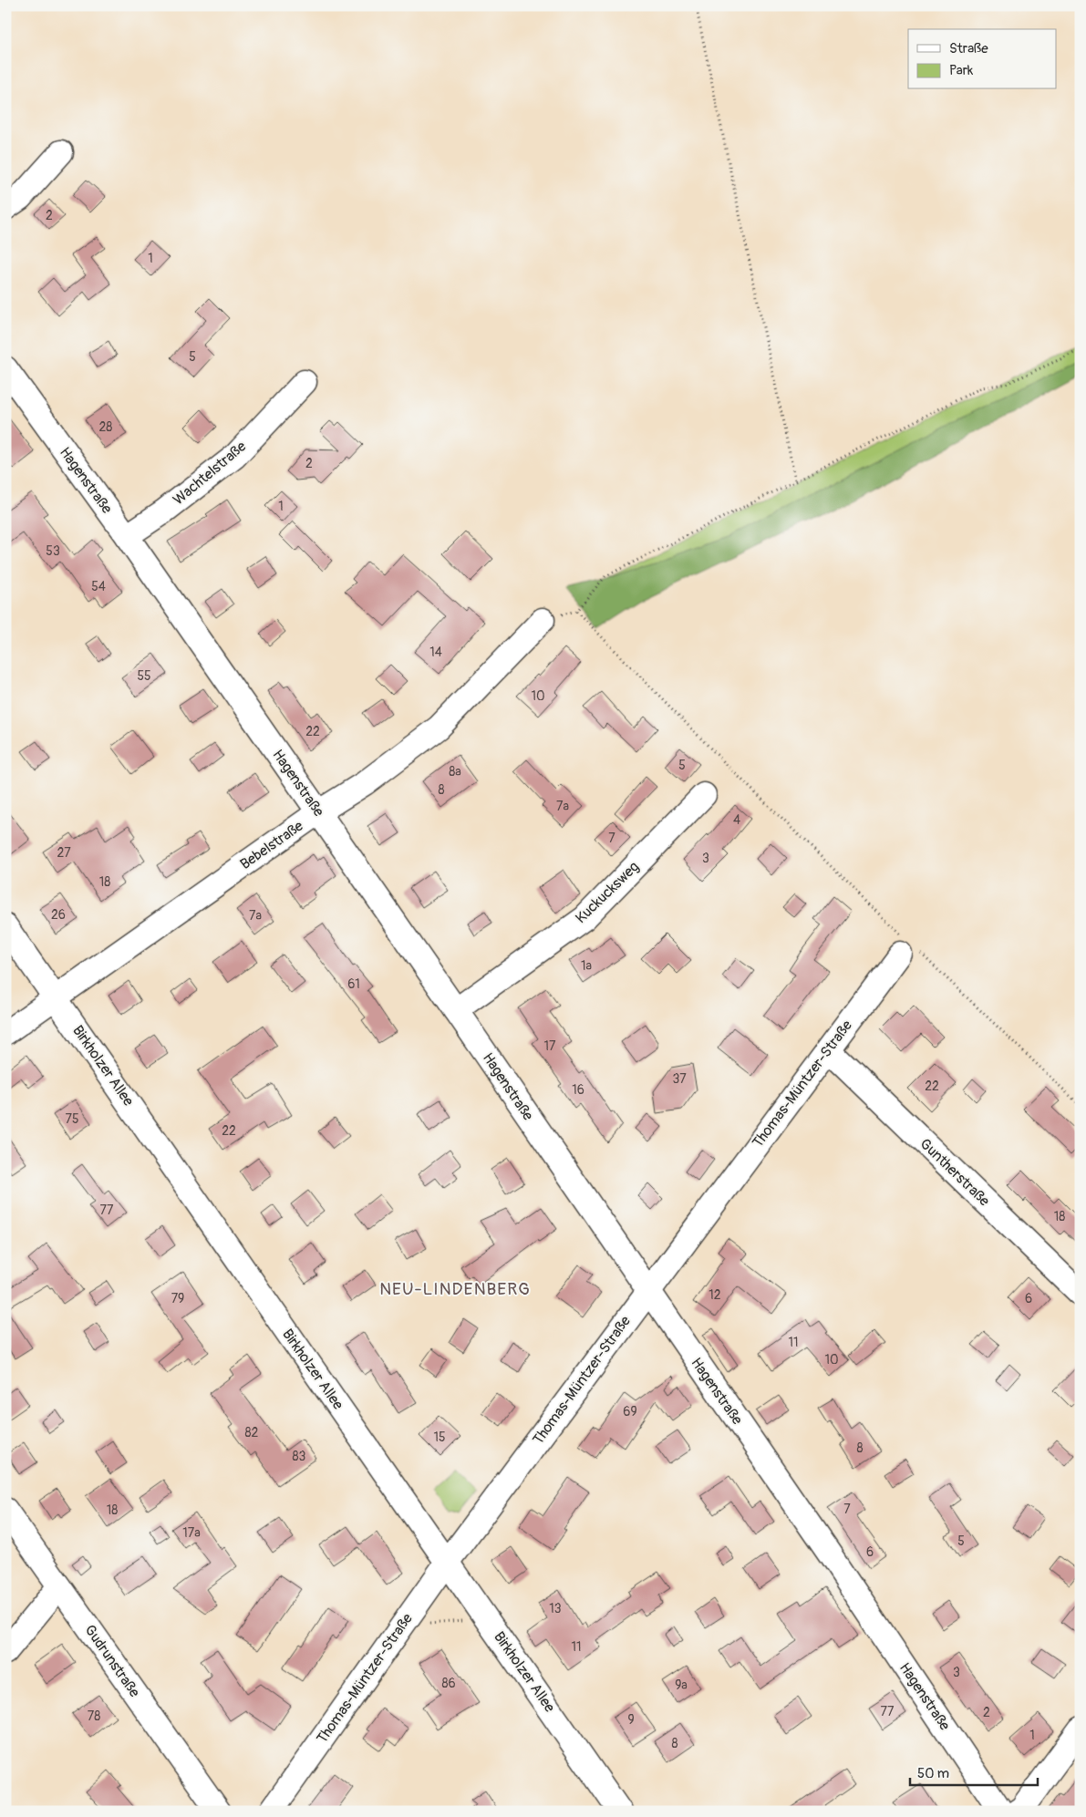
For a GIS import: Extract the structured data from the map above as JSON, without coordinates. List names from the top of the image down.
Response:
{
  "streets": {
    "street": [
      "Wachtelstraße",
      "Hagenstraße",
      "Bebelstraße",
      "Kuckucksweg",
      "Birkholzer Allee",
      "Thomas-Müntzer-Straße",
      "Guntherstraße",
      "Gudrunstraße"
    ]
  },
  "crossings": [
    ["Wachtelstraße", "Hagenstraße"],
    ["Hagenstraße", "Bebelstraße"],
    ["Hagenstraße", "Kuckucksweg"],
    ["Hagenstraße", "Thomas-Müntzer-Straße"],
    ["Bebelstraße", "Birkholzer Allee"],
    ["Birkholzer Allee", "Thomas-Müntzer-Straße"],
    ["Thomas-Müntzer-Straße", "Guntherstraße"]
  ],
  "districts": ["NEU-LINDENBERG"],
  "house_numbers": [
    "2",
    "1",
    "5",
    "28",
    "2",
    "1",
    "53",
    "54",
    "14",
    "55",
    "10",
    "22",
    "5",
    "8a",
    "8",
    "7a",
    "4",
    "7",
    "27",
    "3",
    "18",
    "26",
    "7a",
    "1a",
    "61",
    "17",
    "37",
    "22",
    "16",
    "75",
    "22",
    "77",
    "18",
    "12",
    "79",
    "6",
    "11",
    "10",
    "69",
    "82",
    "15",
    "8",
    "83",
    "7",
    "18",
    "17a",
    "5",
    "6",
    "13",
    "11",
    "3",
    "86",
    "9a",
    "77",
    "2",
    "78",
    "9",
    "1",
    "8"
  ],
  "legend": ["Straße", "Park"],
  "scale_bar": "50 m"
}
